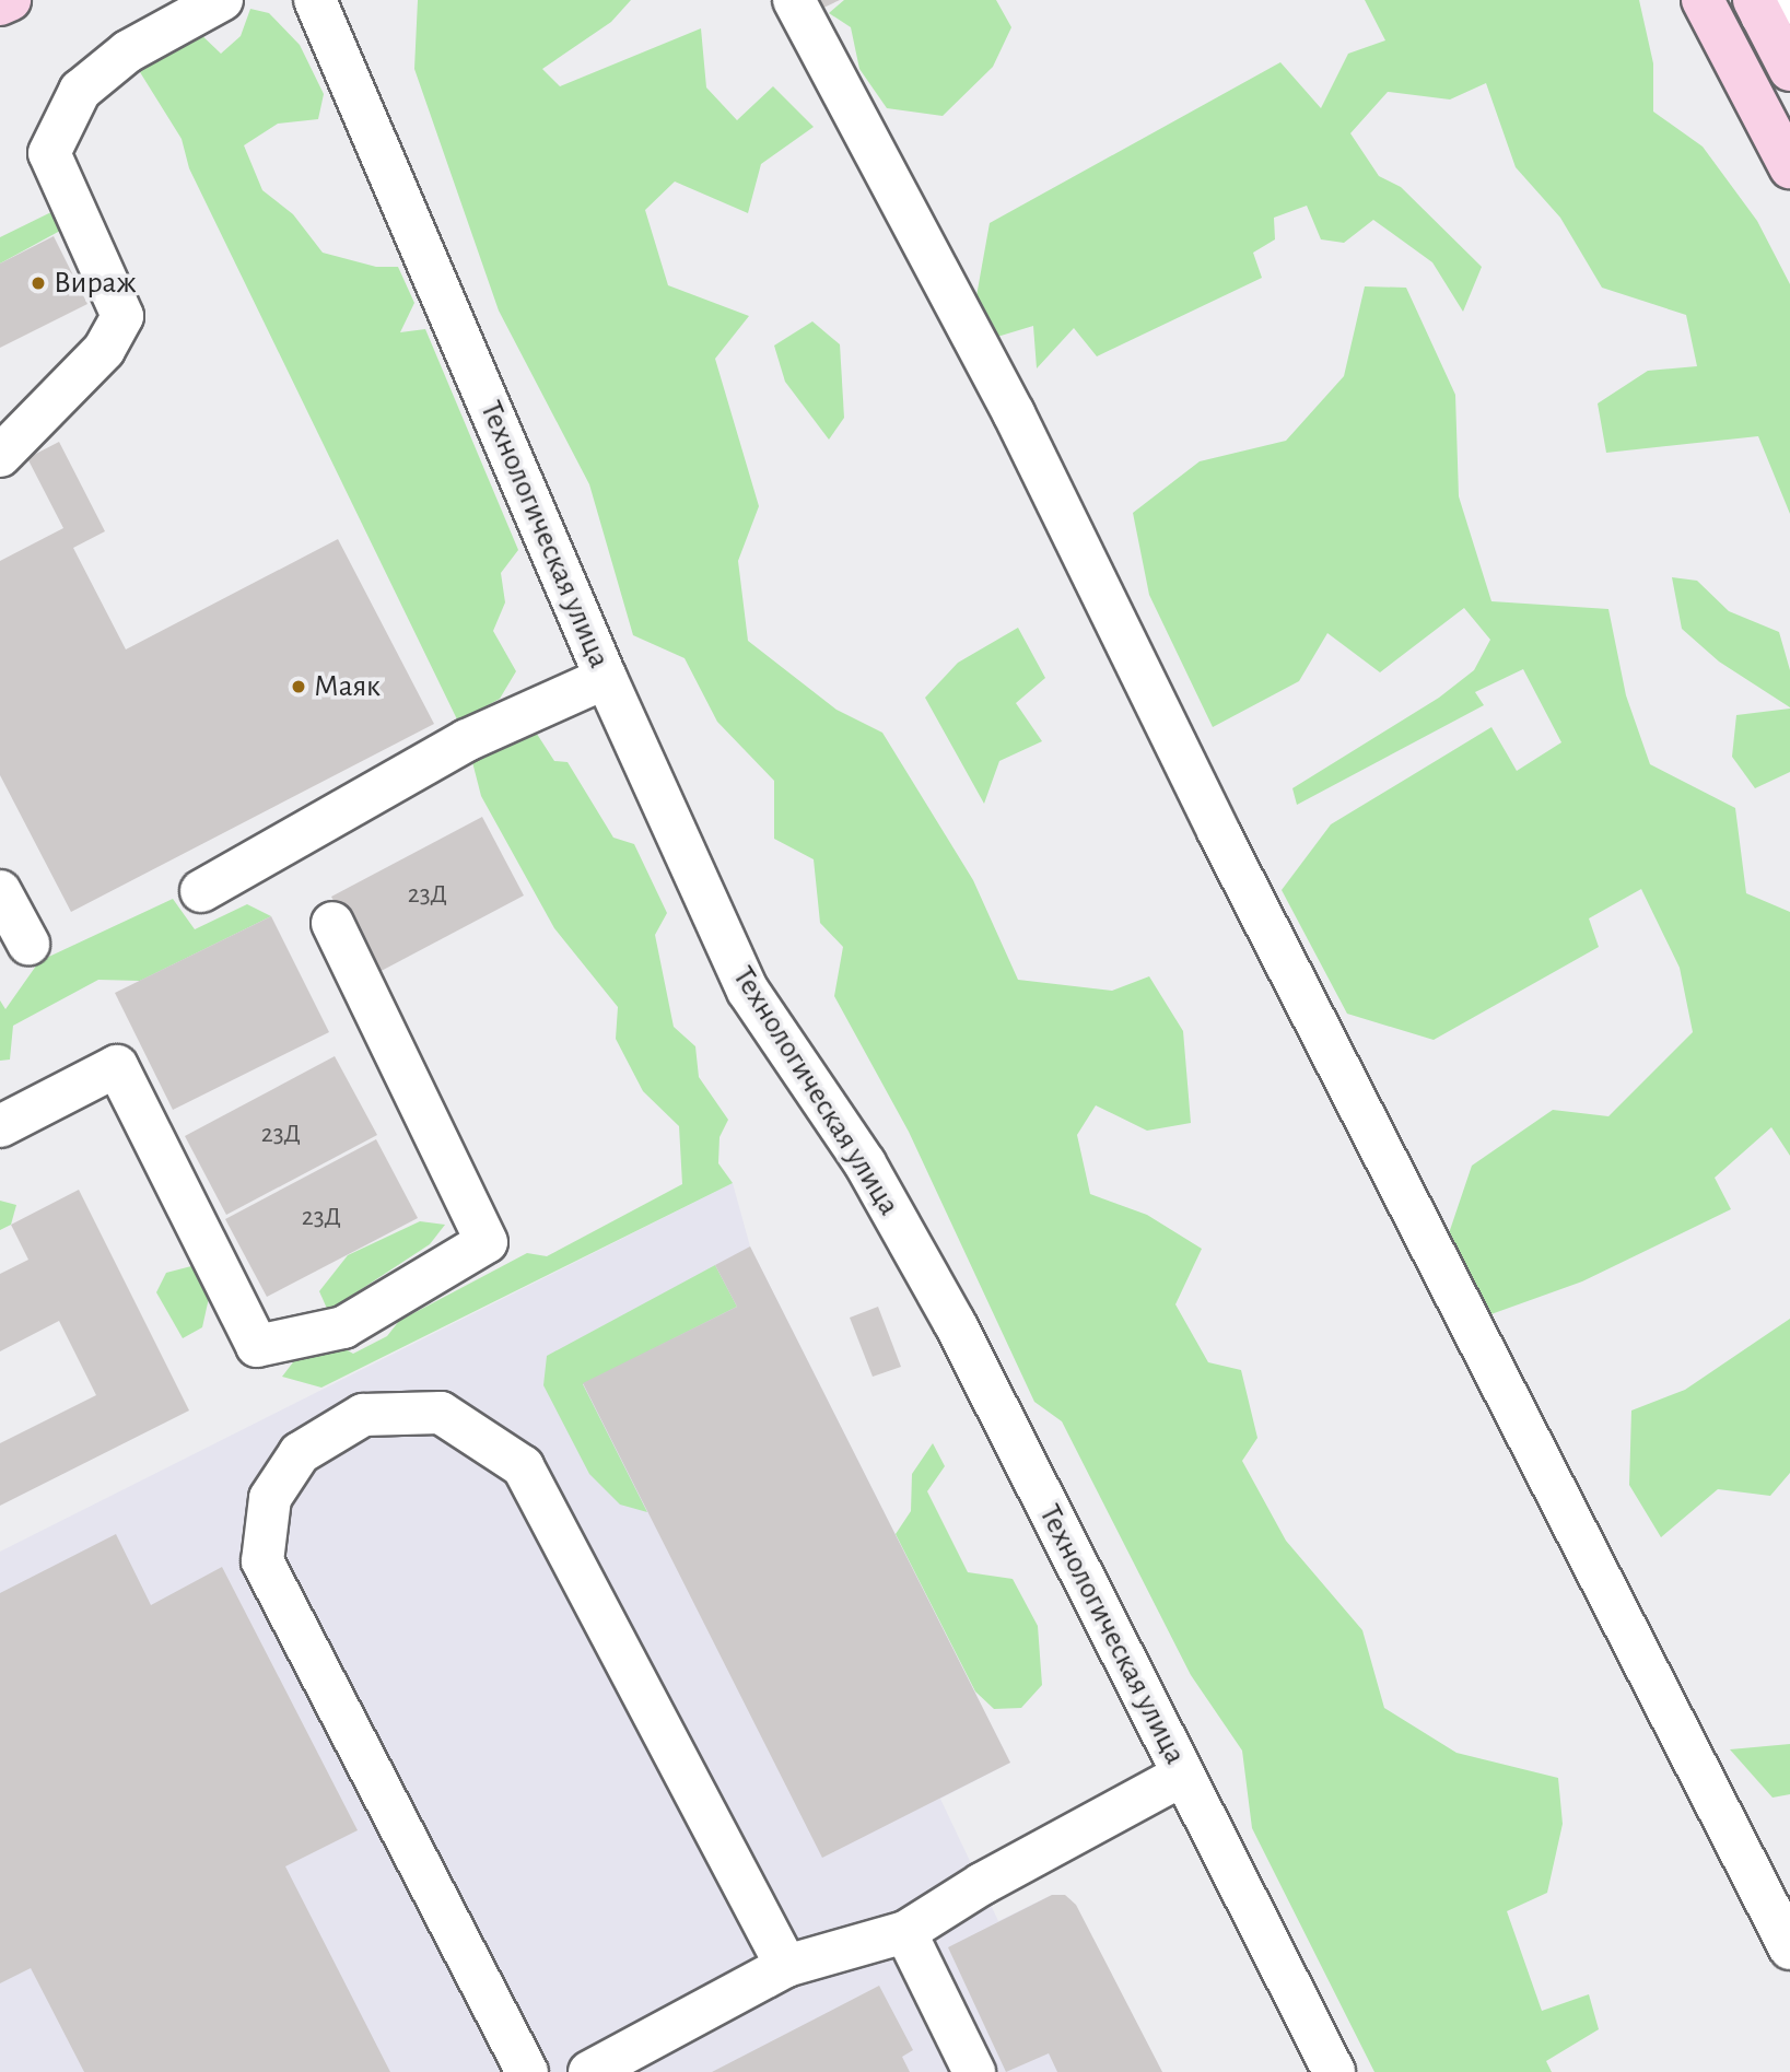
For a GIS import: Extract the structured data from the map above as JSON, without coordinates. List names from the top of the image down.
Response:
{
  "streets": {
    "street": ["Технологическая улица"]
  },
  "places": ["Вираж", "Маяк"],
  "house_numbers": ["23Д", "23Д", "23Д"]
}
